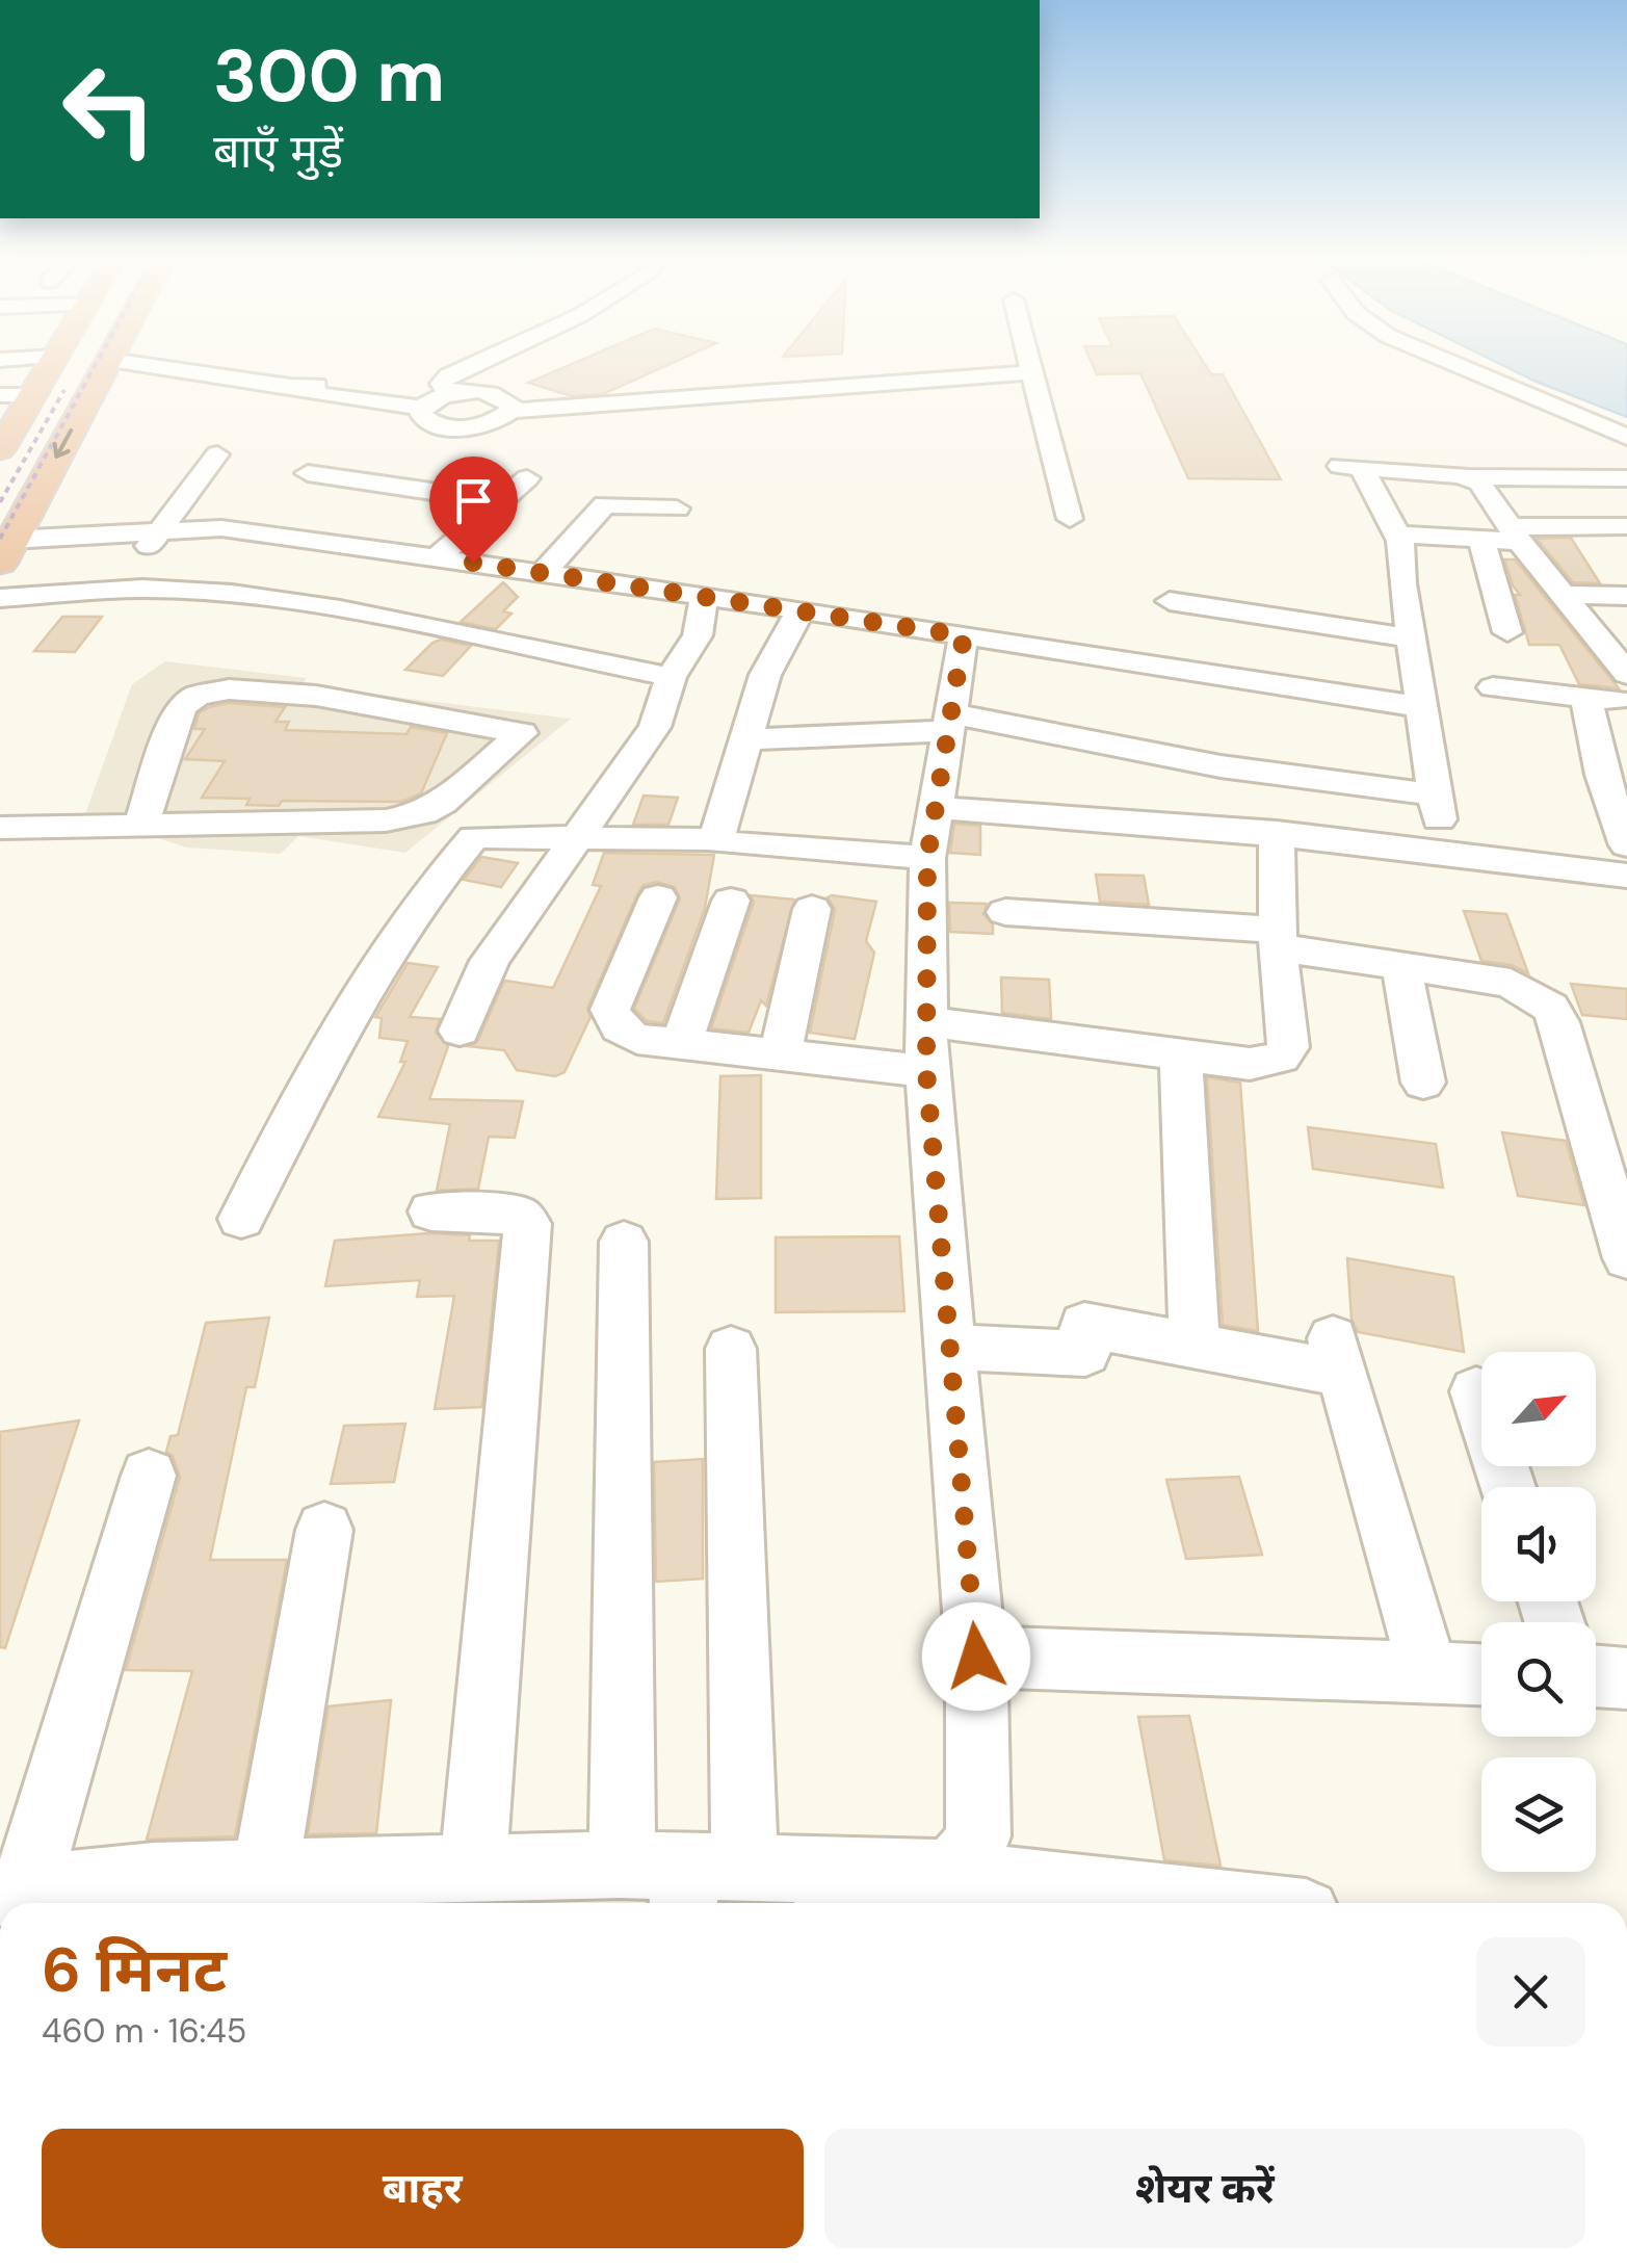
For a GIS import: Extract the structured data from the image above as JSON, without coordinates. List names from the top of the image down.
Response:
{
  "north": "top right",
  "page": {
    "turn": ["300 m", "बाएँ मुड़ें"],
    "heading": ["6 मिनट", "460 m · 16:45"],
    "buttons": ["बाहर", "शेयर करें"]
  }
}
